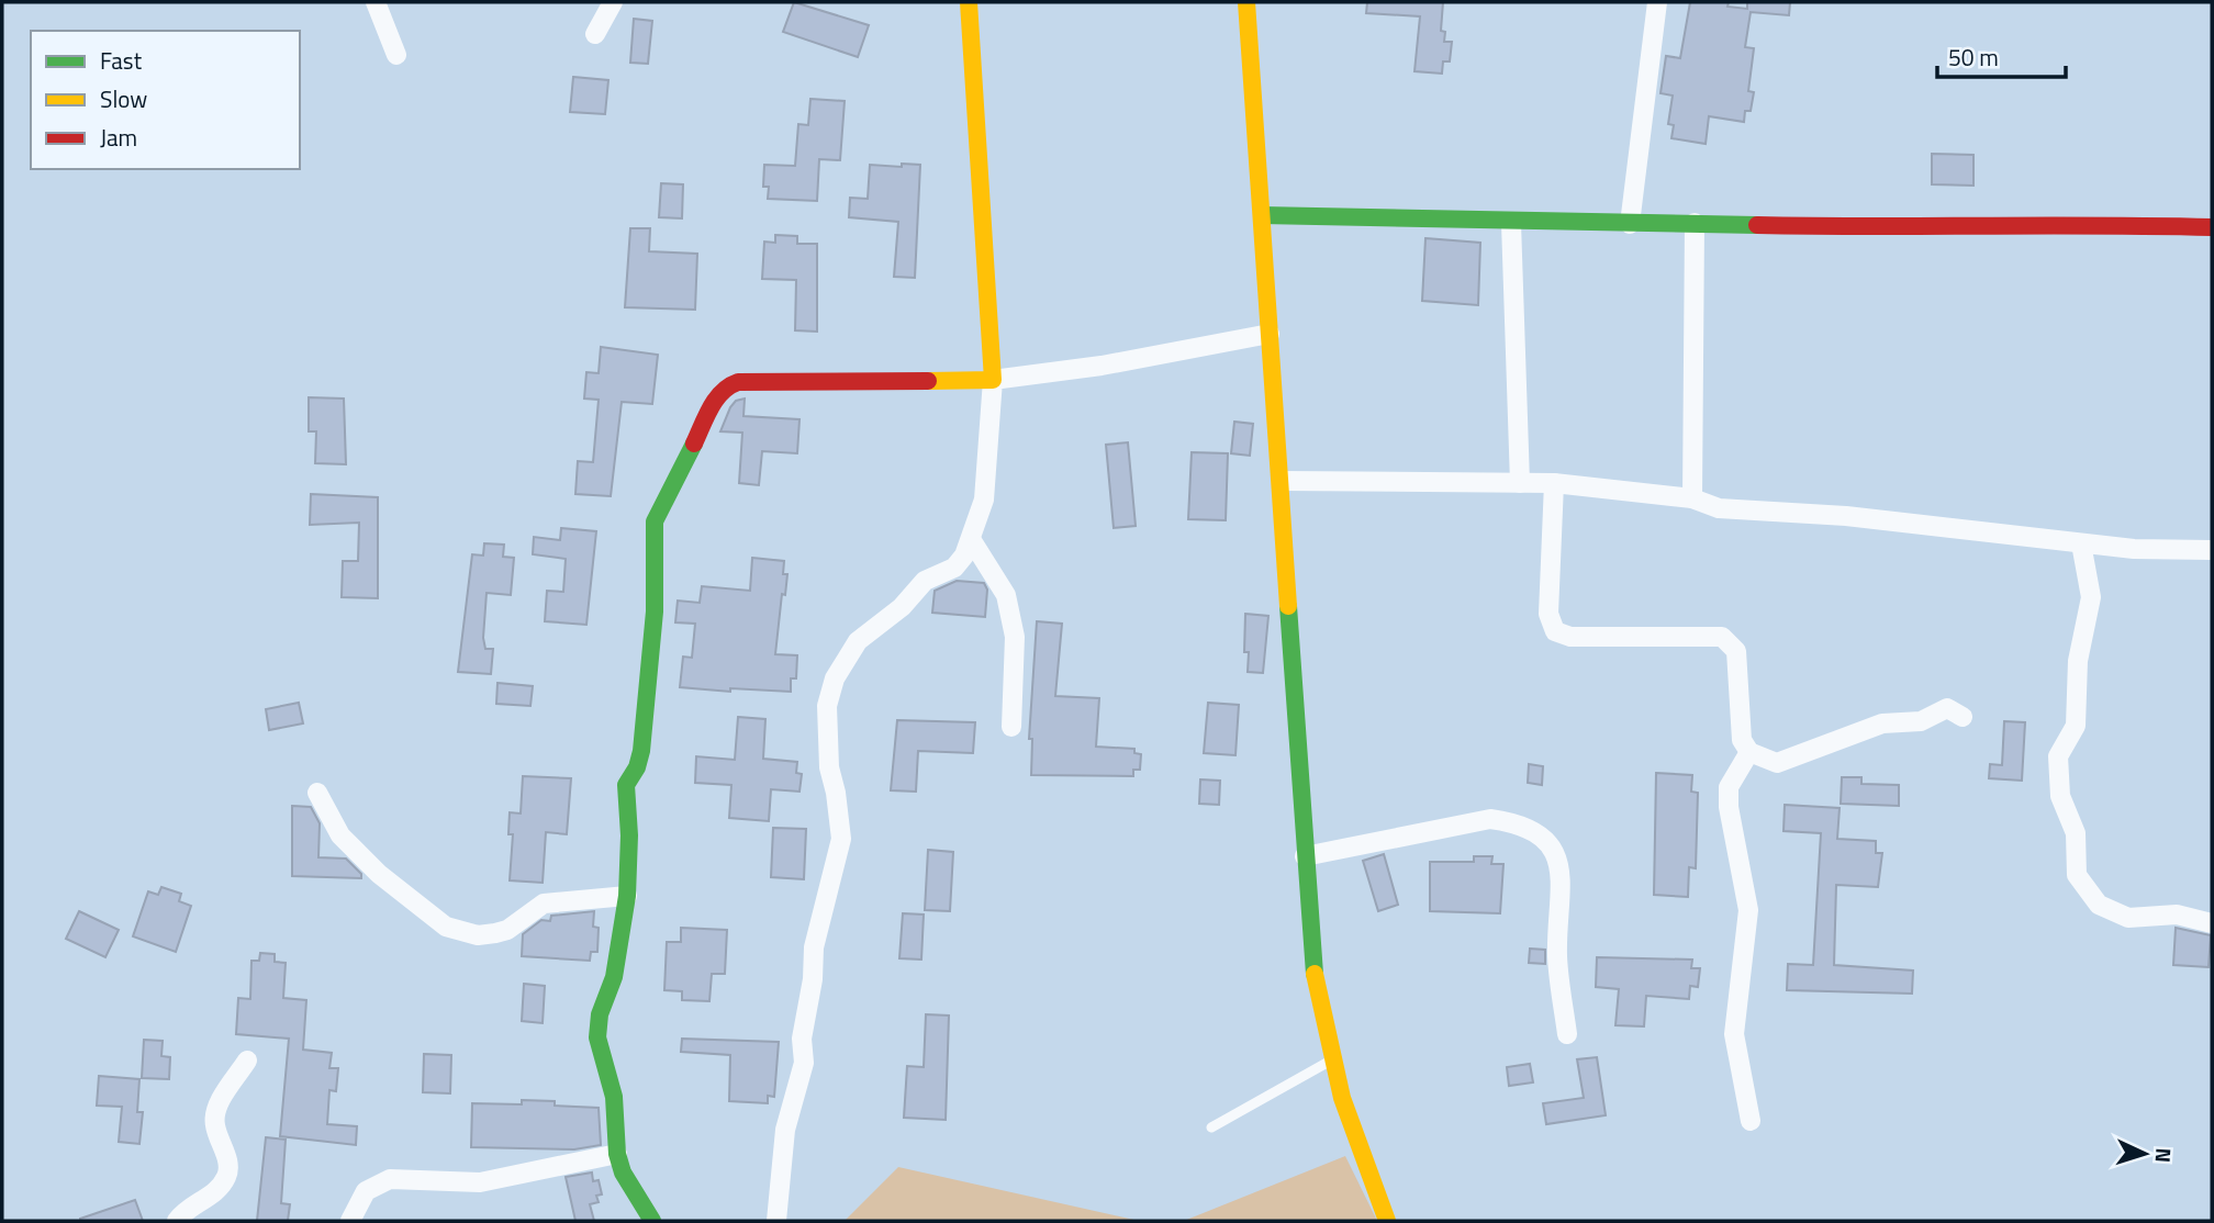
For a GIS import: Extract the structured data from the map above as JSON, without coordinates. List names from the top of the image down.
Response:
{
  "legend": ["Fast", "Slow", "Jam"],
  "scale_bar": "50 m",
  "north": "right"
}
